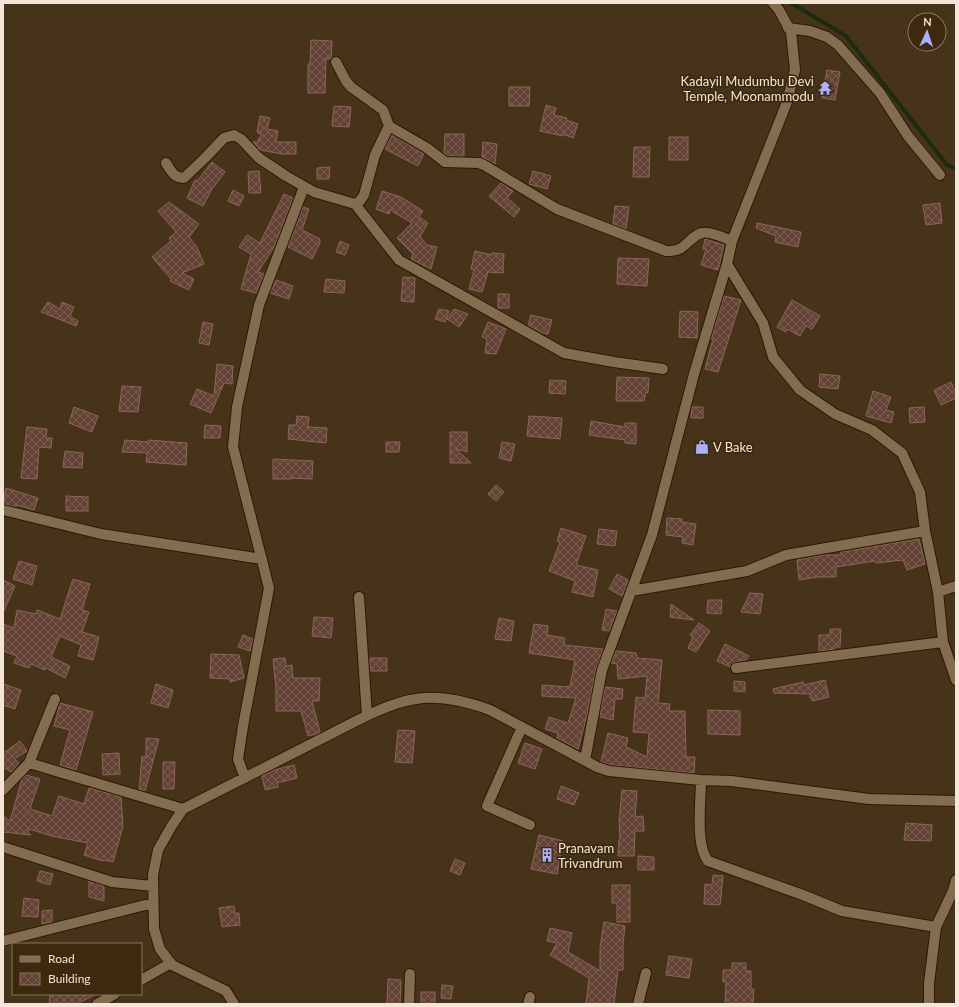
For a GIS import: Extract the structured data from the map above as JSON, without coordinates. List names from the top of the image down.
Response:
{
  "places": {
    "temple": ["Kadayil Mudumbu Devi Temple, Moonammodu"],
    "shop": ["V Bake"],
    "building": ["Pranavam Trivandrum"]
  },
  "legend": ["Road", "Building"],
  "north": "top"
}
